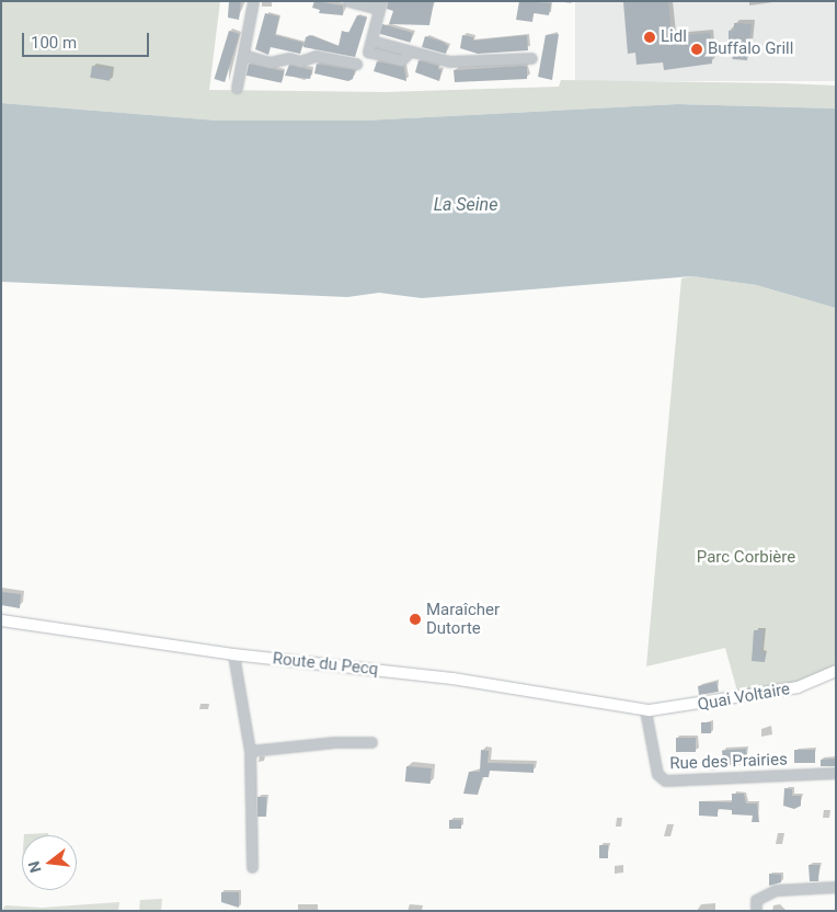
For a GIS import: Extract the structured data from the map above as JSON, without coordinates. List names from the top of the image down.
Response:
{
  "streets": {
    "main road": ["Route du Pecq", "Quai Voltaire"],
    "street": ["Rue des Prairies"]
  },
  "crossings": [
    ["Route du Pecq", "Quai Voltaire"],
    ["Route du Pecq", "Rue des Prairies"],
    ["Quai Voltaire", "Rue des Prairies"]
  ],
  "water": ["La Seine"],
  "parks": ["Parc Corbière"],
  "places": ["Lidl", "Buffalo Grill", "Maraîcher Dutorte"],
  "scale_bar": "100 m",
  "north": "left"
}
